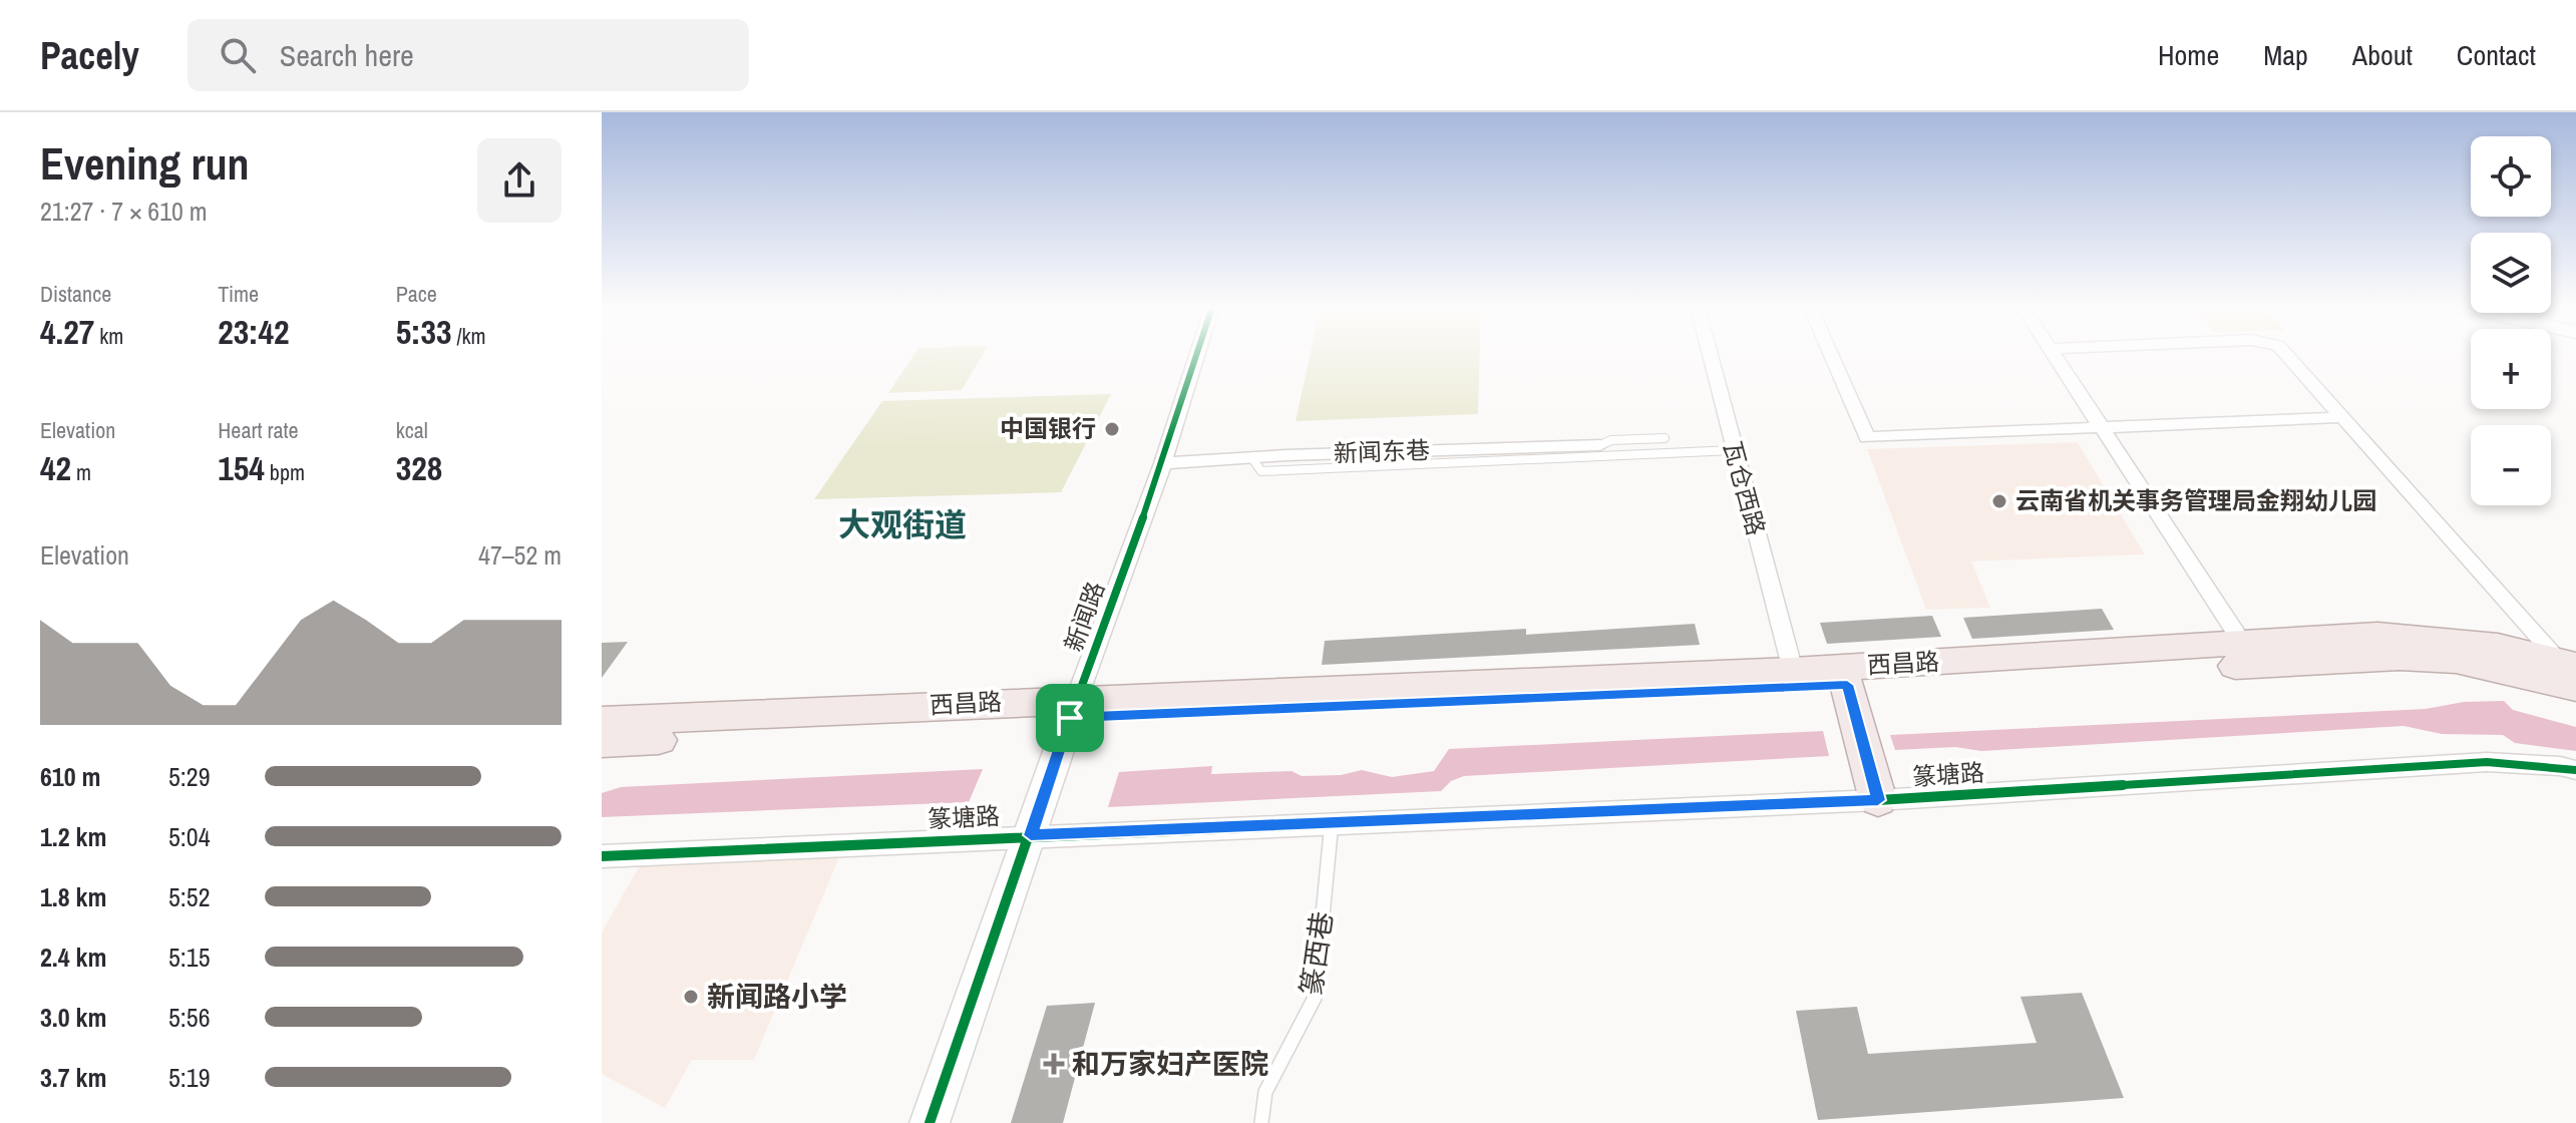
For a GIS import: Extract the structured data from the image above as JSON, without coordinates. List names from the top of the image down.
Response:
{
  "streets": {
    "main road": ["西昌路"],
    "street": [
      "新闻东巷",
      "瓦仓西路",
      "新闻路",
      "篆塘路"
    ],
    "lane": ["篆西巷"]
  },
  "crossings": [
    ["新闻东巷", "新闻路"],
    ["瓦仓西路", "西昌路"],
    ["新闻路", "西昌路"],
    ["新闻路", "篆塘路"],
    ["篆塘路", "篆西巷"]
  ],
  "districts": ["大观街道"],
  "places": {
    "other": ["中国银行", "云南省机关事务管理局金翔幼儿园", "新闻路小学"],
    "health": ["和万家妇产医院"]
  },
  "page": {
    "header": "Pacely",
    "search": "Search here",
    "nav": [
      "Home",
      "Map",
      "About",
      "Contact"
    ],
    "heading": ["Evening run", "21:27 · 7 × 610 m"],
    "map_buttons": ["+", "−"],
    "stats": [
      ["Distance", "4.27 km"],
      ["Time", "23:42"],
      ["Pace", "5:33 /km"],
      ["Elevation", "42 m"],
      ["Heart rate", "154 bpm"],
      ["kcal", "328"]
    ],
    "chart": ["Elevation", "47–52 m"],
    "list": [
      {
        "name": "610 m",
        "note": "5:29"
      },
      {
        "name": "1.2 km",
        "note": "5:04"
      },
      {
        "name": "1.8 km",
        "note": "5:52"
      },
      {
        "name": "2.4 km",
        "note": "5:15"
      },
      {
        "name": "3.0 km",
        "note": "5:56"
      },
      {
        "name": "3.7 km",
        "note": "5:19"
      }
    ]
  }
}
